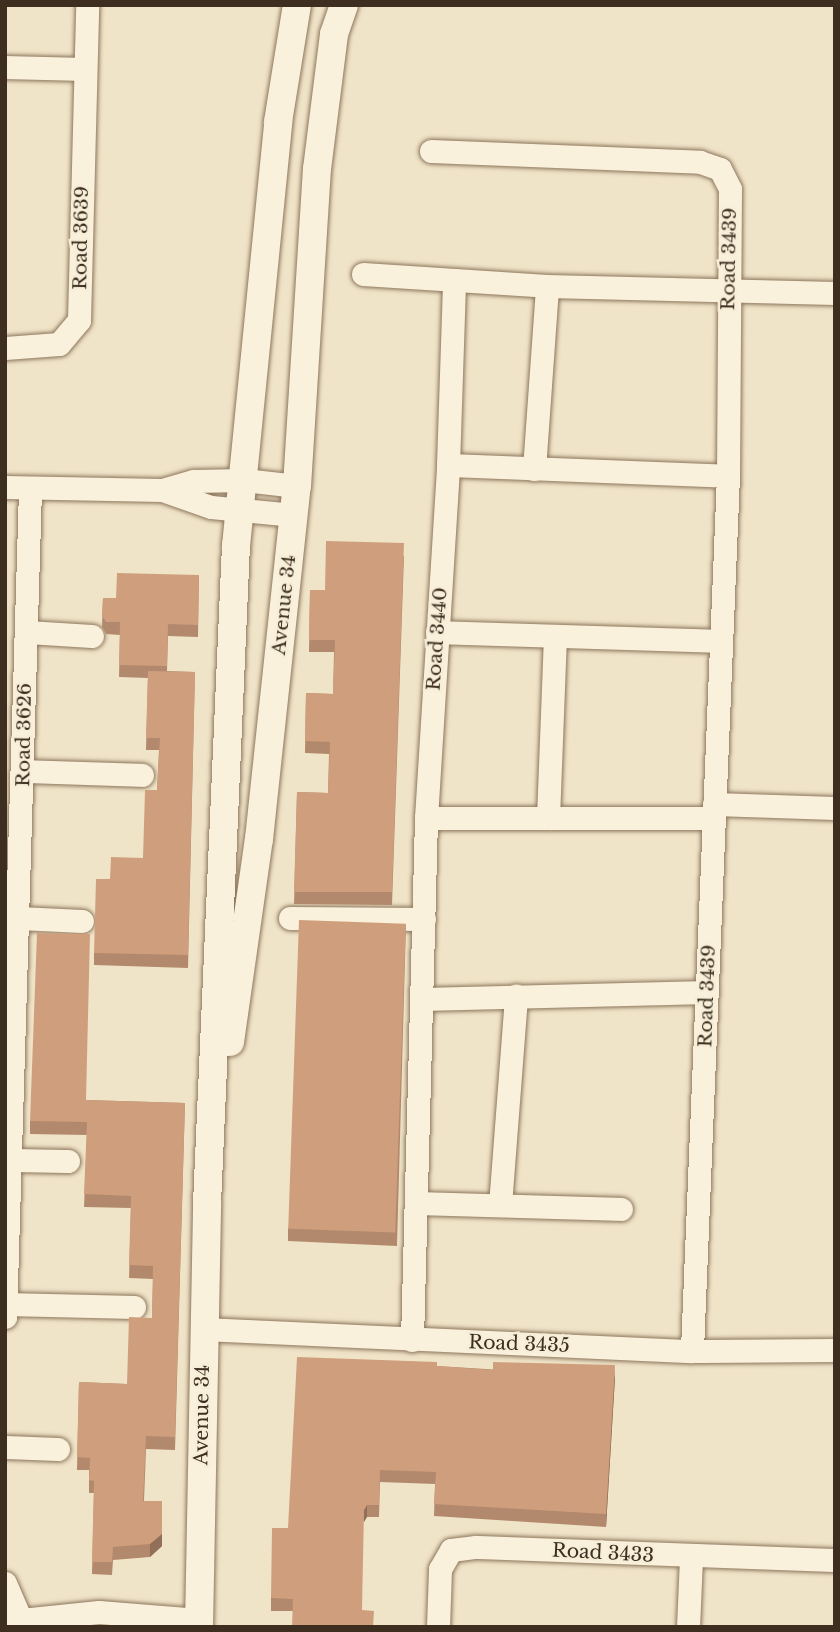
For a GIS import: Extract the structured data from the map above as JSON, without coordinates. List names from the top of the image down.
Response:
{
  "streets": {
    "street": [
      "Road 3639",
      "Road 3439",
      "Avenue 34",
      "Road 3440",
      "Road 3626",
      "Road 3435",
      "Road 3433"
    ]
  },
  "crossings": [
    ["Road 3439", "Road 3435"],
    ["Avenue 34", "Road 3435"],
    ["Road 3440", "Road 3435"]
  ]
}
